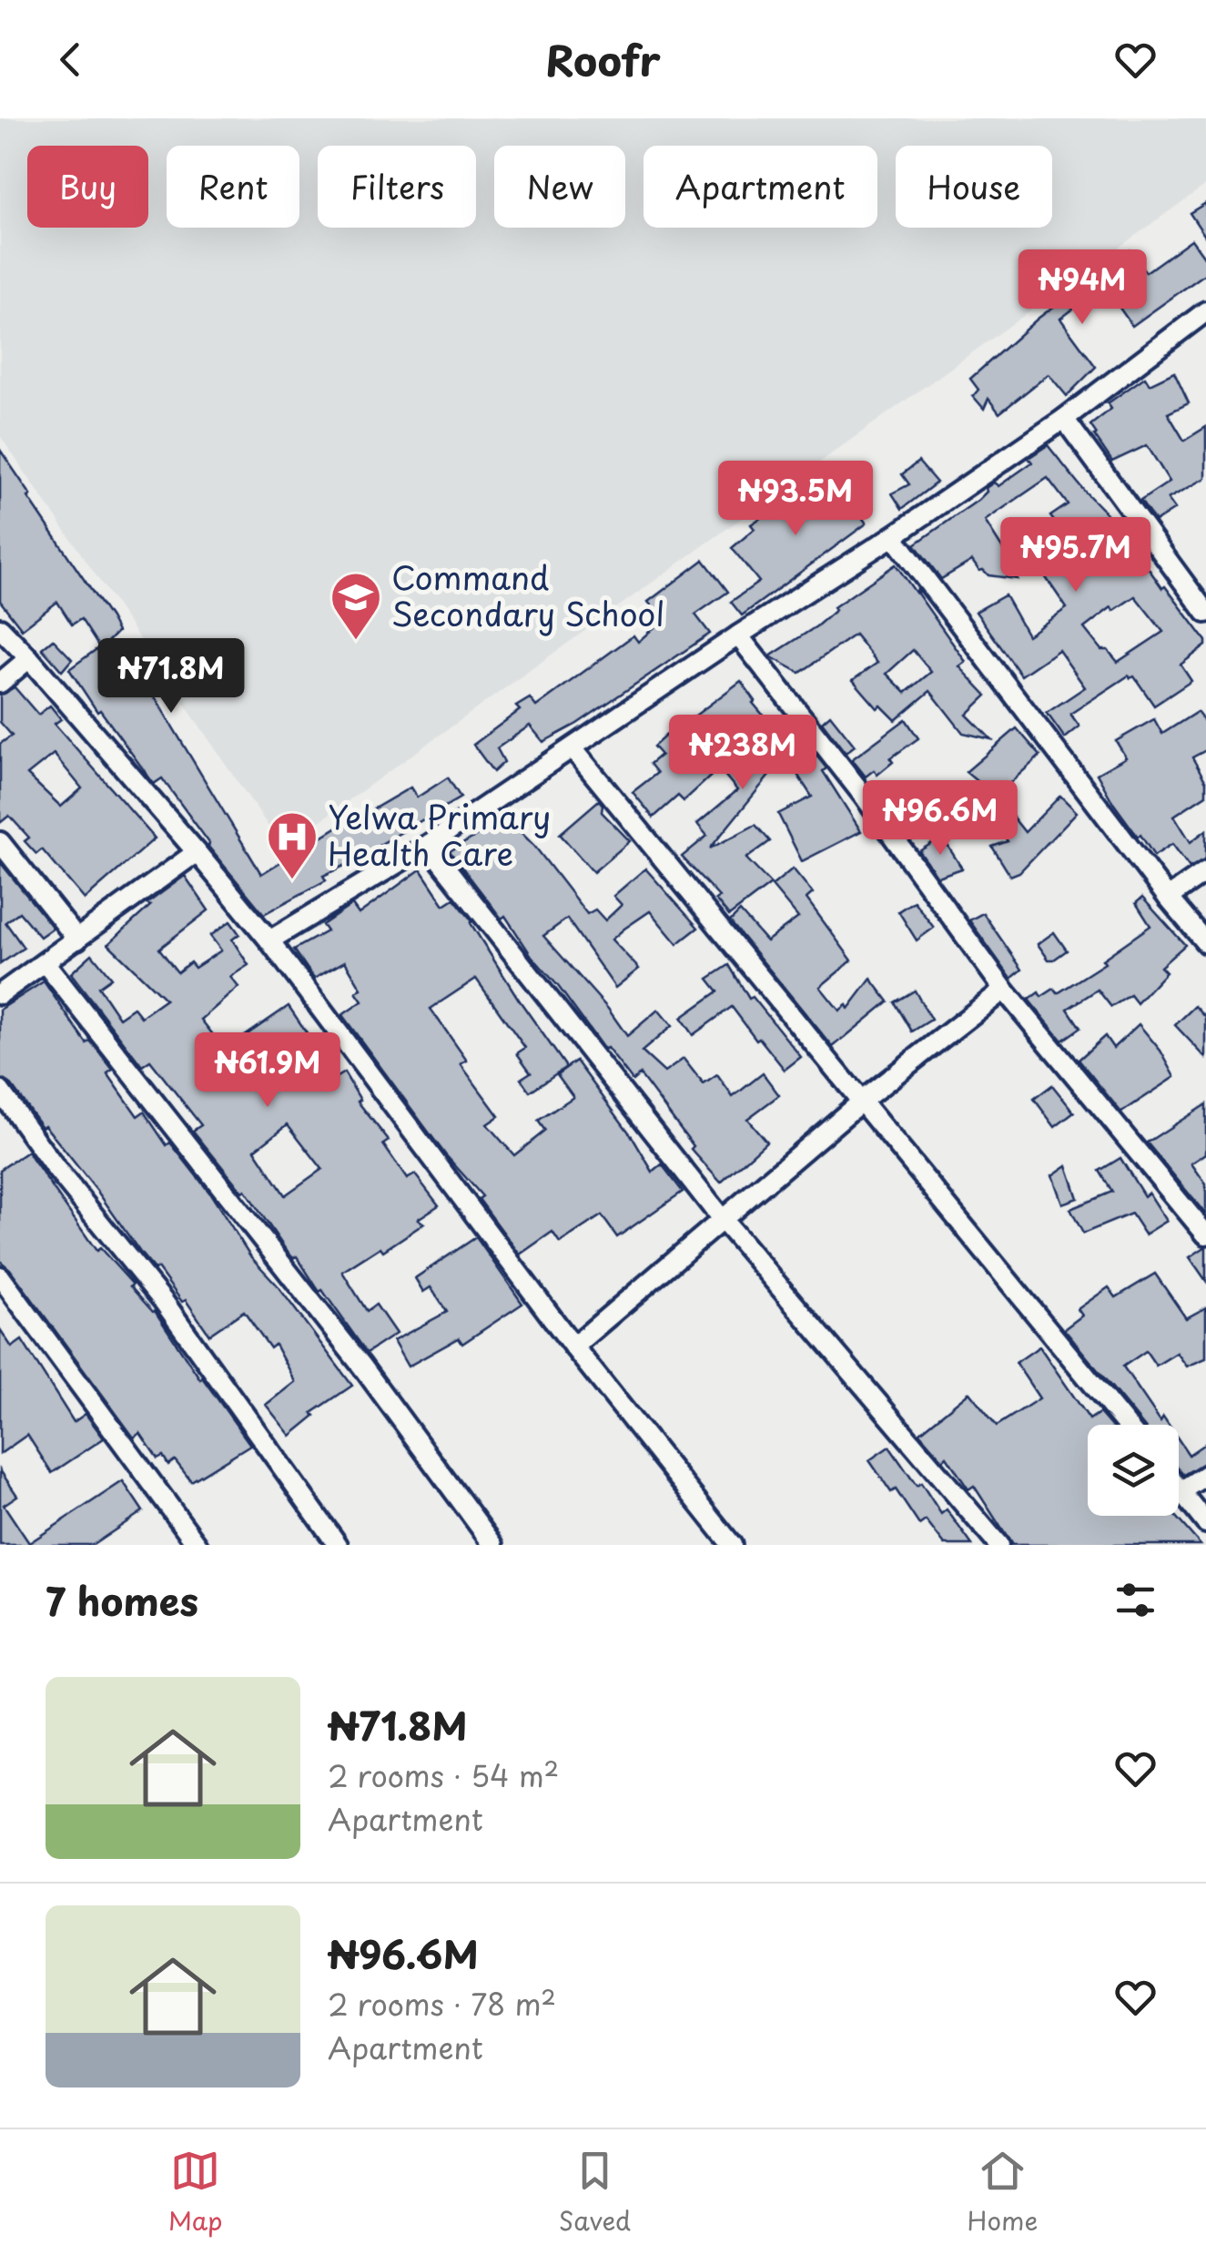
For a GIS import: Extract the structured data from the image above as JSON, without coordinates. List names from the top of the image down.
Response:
{
  "places": {
    "school or university": ["Command Secondary School"],
    "hospital": ["Yelwa Primary Health Care"]
  },
  "page": {
    "header": "Roofr",
    "chip": [
      "Buy",
      "Rent",
      "Filters",
      "New",
      "Apartment",
      "House"
    ],
    "price": [
      "₦94M",
      "₦93.5M",
      "₦95.7M",
      "₦71.8M",
      "₦238M",
      "₦96.6M",
      "₦61.9M"
    ],
    "heading": "7 homes",
    "list": [
      {
        "name": "₦71.8M",
        "note": "2 rooms · 54 m² · Apartment"
      },
      {
        "name": "₦96.6M",
        "note": "2 rooms · 78 m² · Apartment"
      }
    ],
    "tabs": ["Map", "Saved", "Home"]
  }
}
